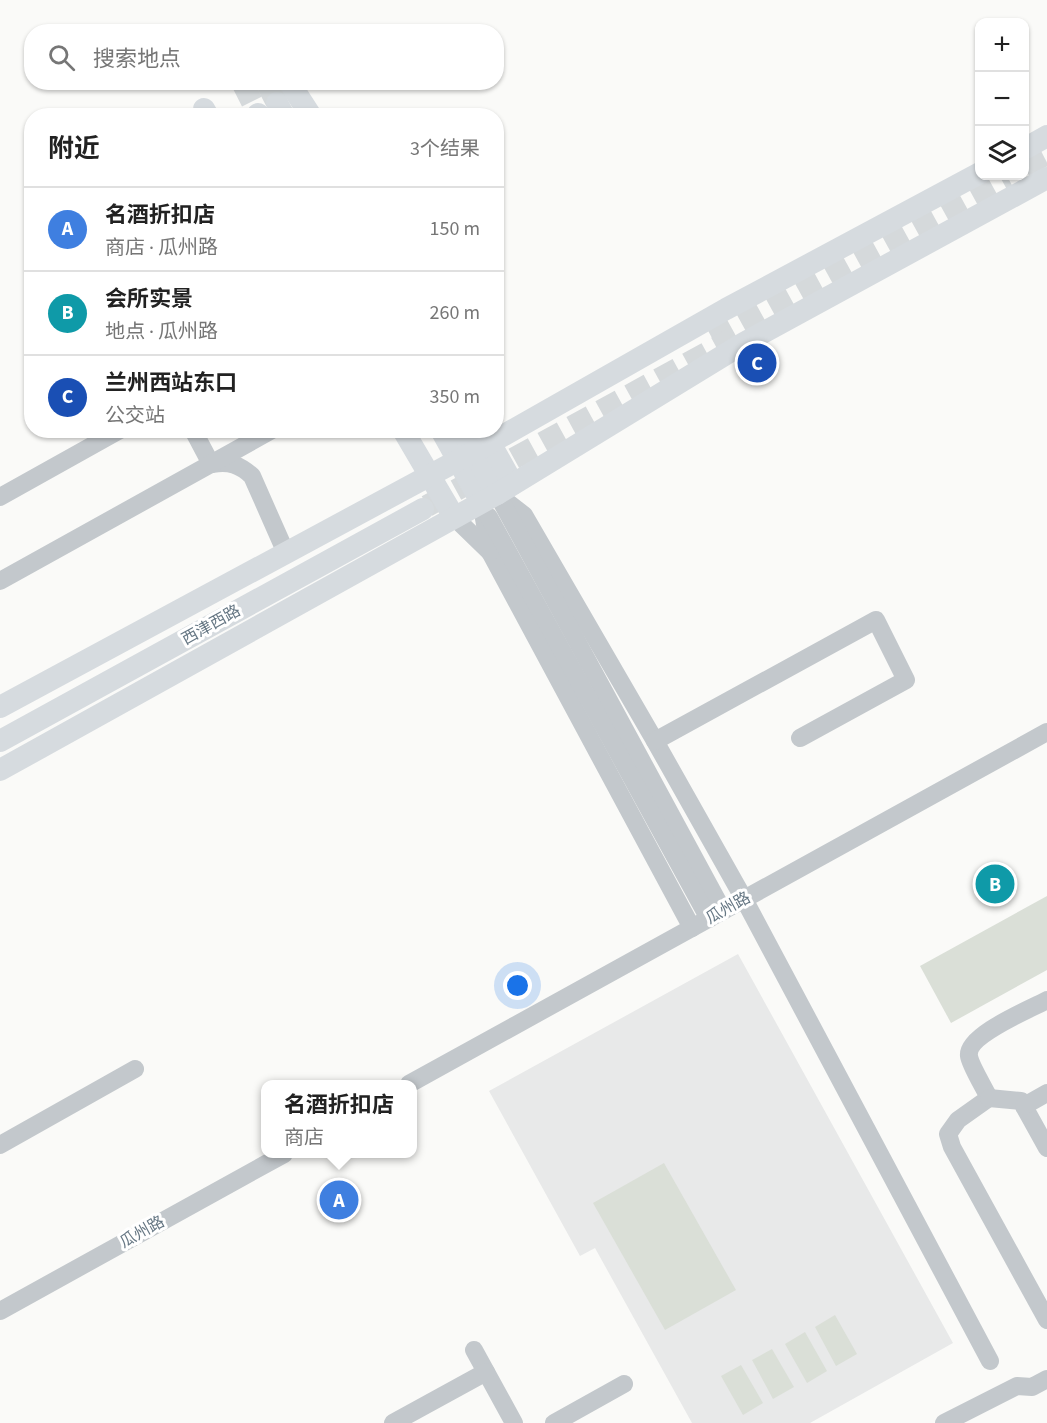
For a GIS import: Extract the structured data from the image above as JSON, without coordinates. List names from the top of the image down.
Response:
{
  "streets": {
    "main road": ["西津西路"],
    "street": ["瓜州路"]
  },
  "page": {
    "map_buttons": ["+", "−"],
    "search": "搜索地点",
    "heading": ["附近", "3个结果"],
    "list": [
      {
        "mark": "A",
        "name": "名酒折扣店",
        "note": "商店 · 瓜州路",
        "value": "150 m"
      },
      {
        "mark": "B",
        "name": "会所实景",
        "note": "地点 · 瓜州路",
        "value": "260 m"
      },
      {
        "mark": "C",
        "name": "兰州西站东口",
        "note": "公交站",
        "value": "350 m"
      }
    ],
    "pins": ["C", "B", "A"],
    "popup": ["名酒折扣店", "商店"]
  }
}
